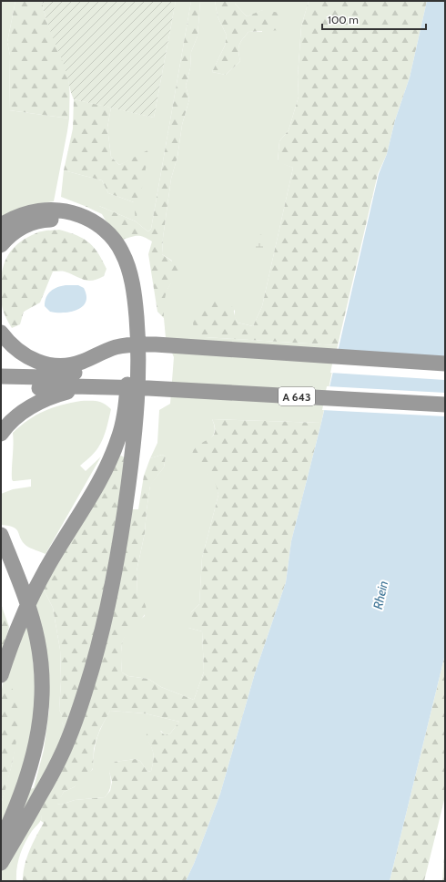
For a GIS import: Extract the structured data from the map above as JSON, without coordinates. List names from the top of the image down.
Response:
{
  "streets": {
    "highway": ["A 643"]
  },
  "water": ["Rhein"],
  "scale_bar": "100 m"
}
